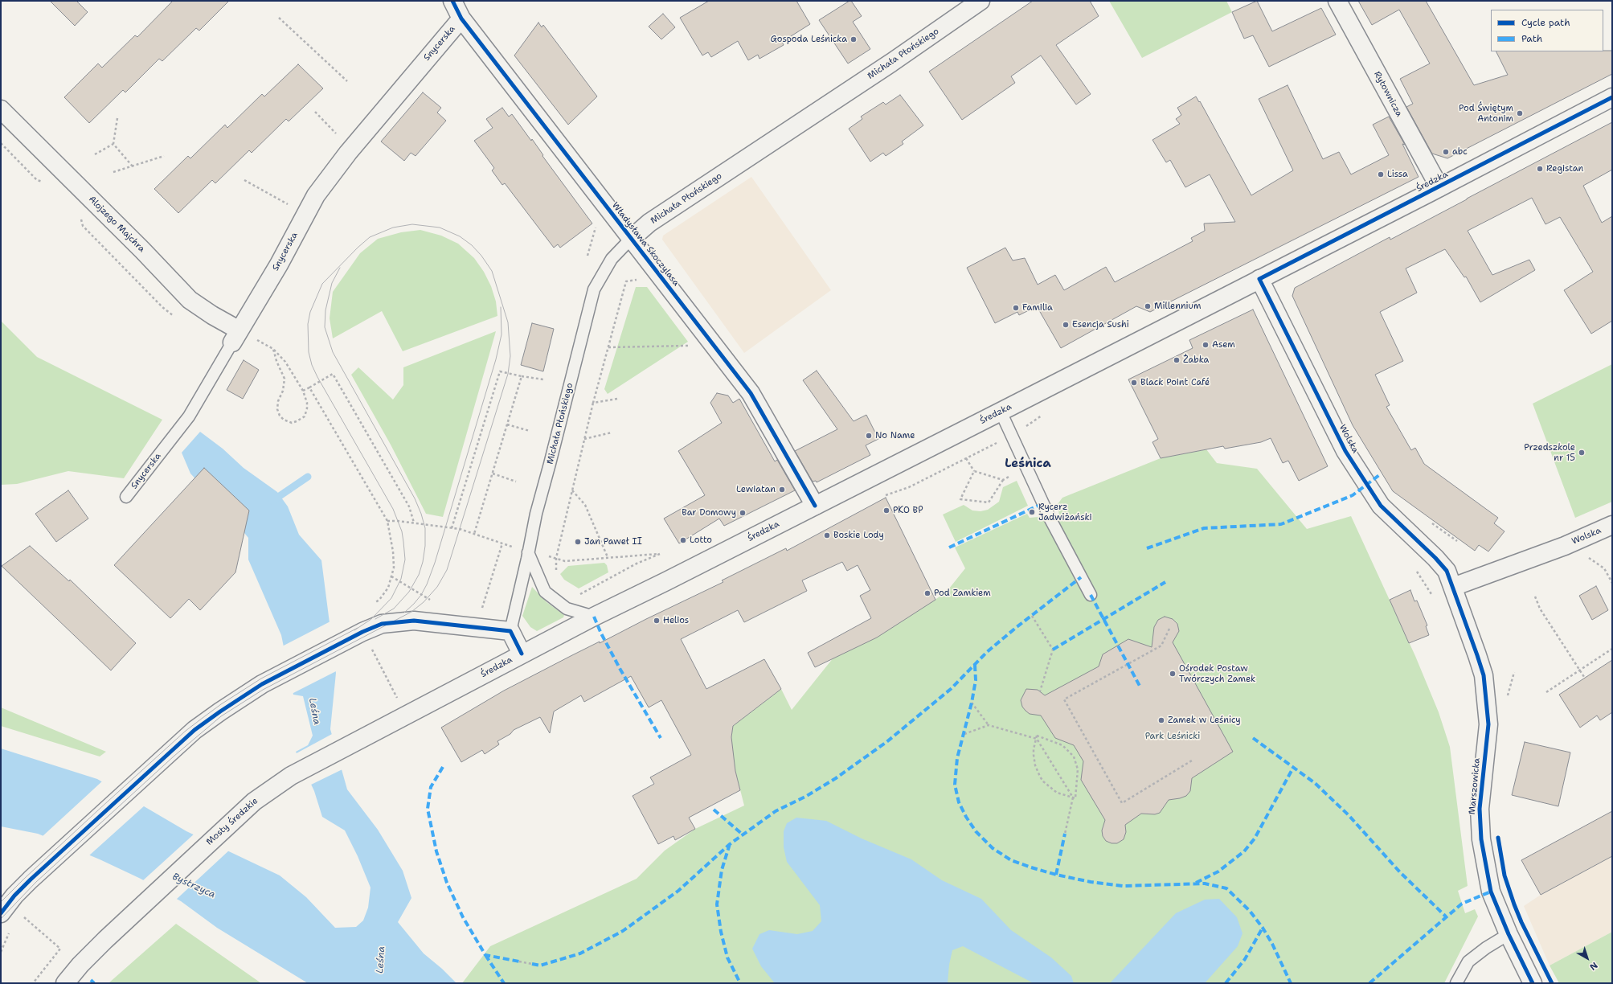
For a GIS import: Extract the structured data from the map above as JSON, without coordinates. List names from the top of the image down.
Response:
{
  "streets": {
    "street": [
      "Snycerska",
      "Michała Płońskiego",
      "Rytownicza",
      "Średzka",
      "Alojzego Majchra",
      "Władysława Skoczylasa",
      "Wolska",
      "Marszowicka",
      "Mosty Średzkie"
    ]
  },
  "crossings": [
    ["Snycerska", "Alojzego Majchra"],
    ["Snycerska", "Władysława Skoczylasa"],
    ["Michała Płońskiego", "Władysława Skoczylasa"],
    ["Rytownicza", "Średzka"],
    ["Średzka", "Władysława Skoczylasa"],
    ["Średzka", "Wolska"],
    ["Średzka", "Mosty Średzkie"],
    ["Wolska", "Marszowicka"]
  ],
  "districts": ["Leśnica"],
  "water": ["Leśna", "Bystrzyca"],
  "parks": ["Park Leśnicki"],
  "places": [
    "Gospoda Leśnicka",
    "Pod Świętym Antonim",
    "abc",
    "Registan",
    "Lissa",
    "Millennium",
    "Familia",
    "Esencja Sushi",
    "Asem",
    "Żabka",
    "Black Point Café",
    "No Name",
    "Przedszkole nr 15",
    "Lewiatan",
    "PKO BP",
    "Rycerz Jadwiżański",
    "Bar Domowy",
    "Boskie Lody",
    "Lotto",
    "Jan Paweł II",
    "Pod Zamkiem",
    "Helios",
    "Ośrodek Postaw Twórczych Zamek",
    "Zamek w Leśnicy"
  ],
  "legend": ["Cycle path", "Path"],
  "north": "bottom right"
}
